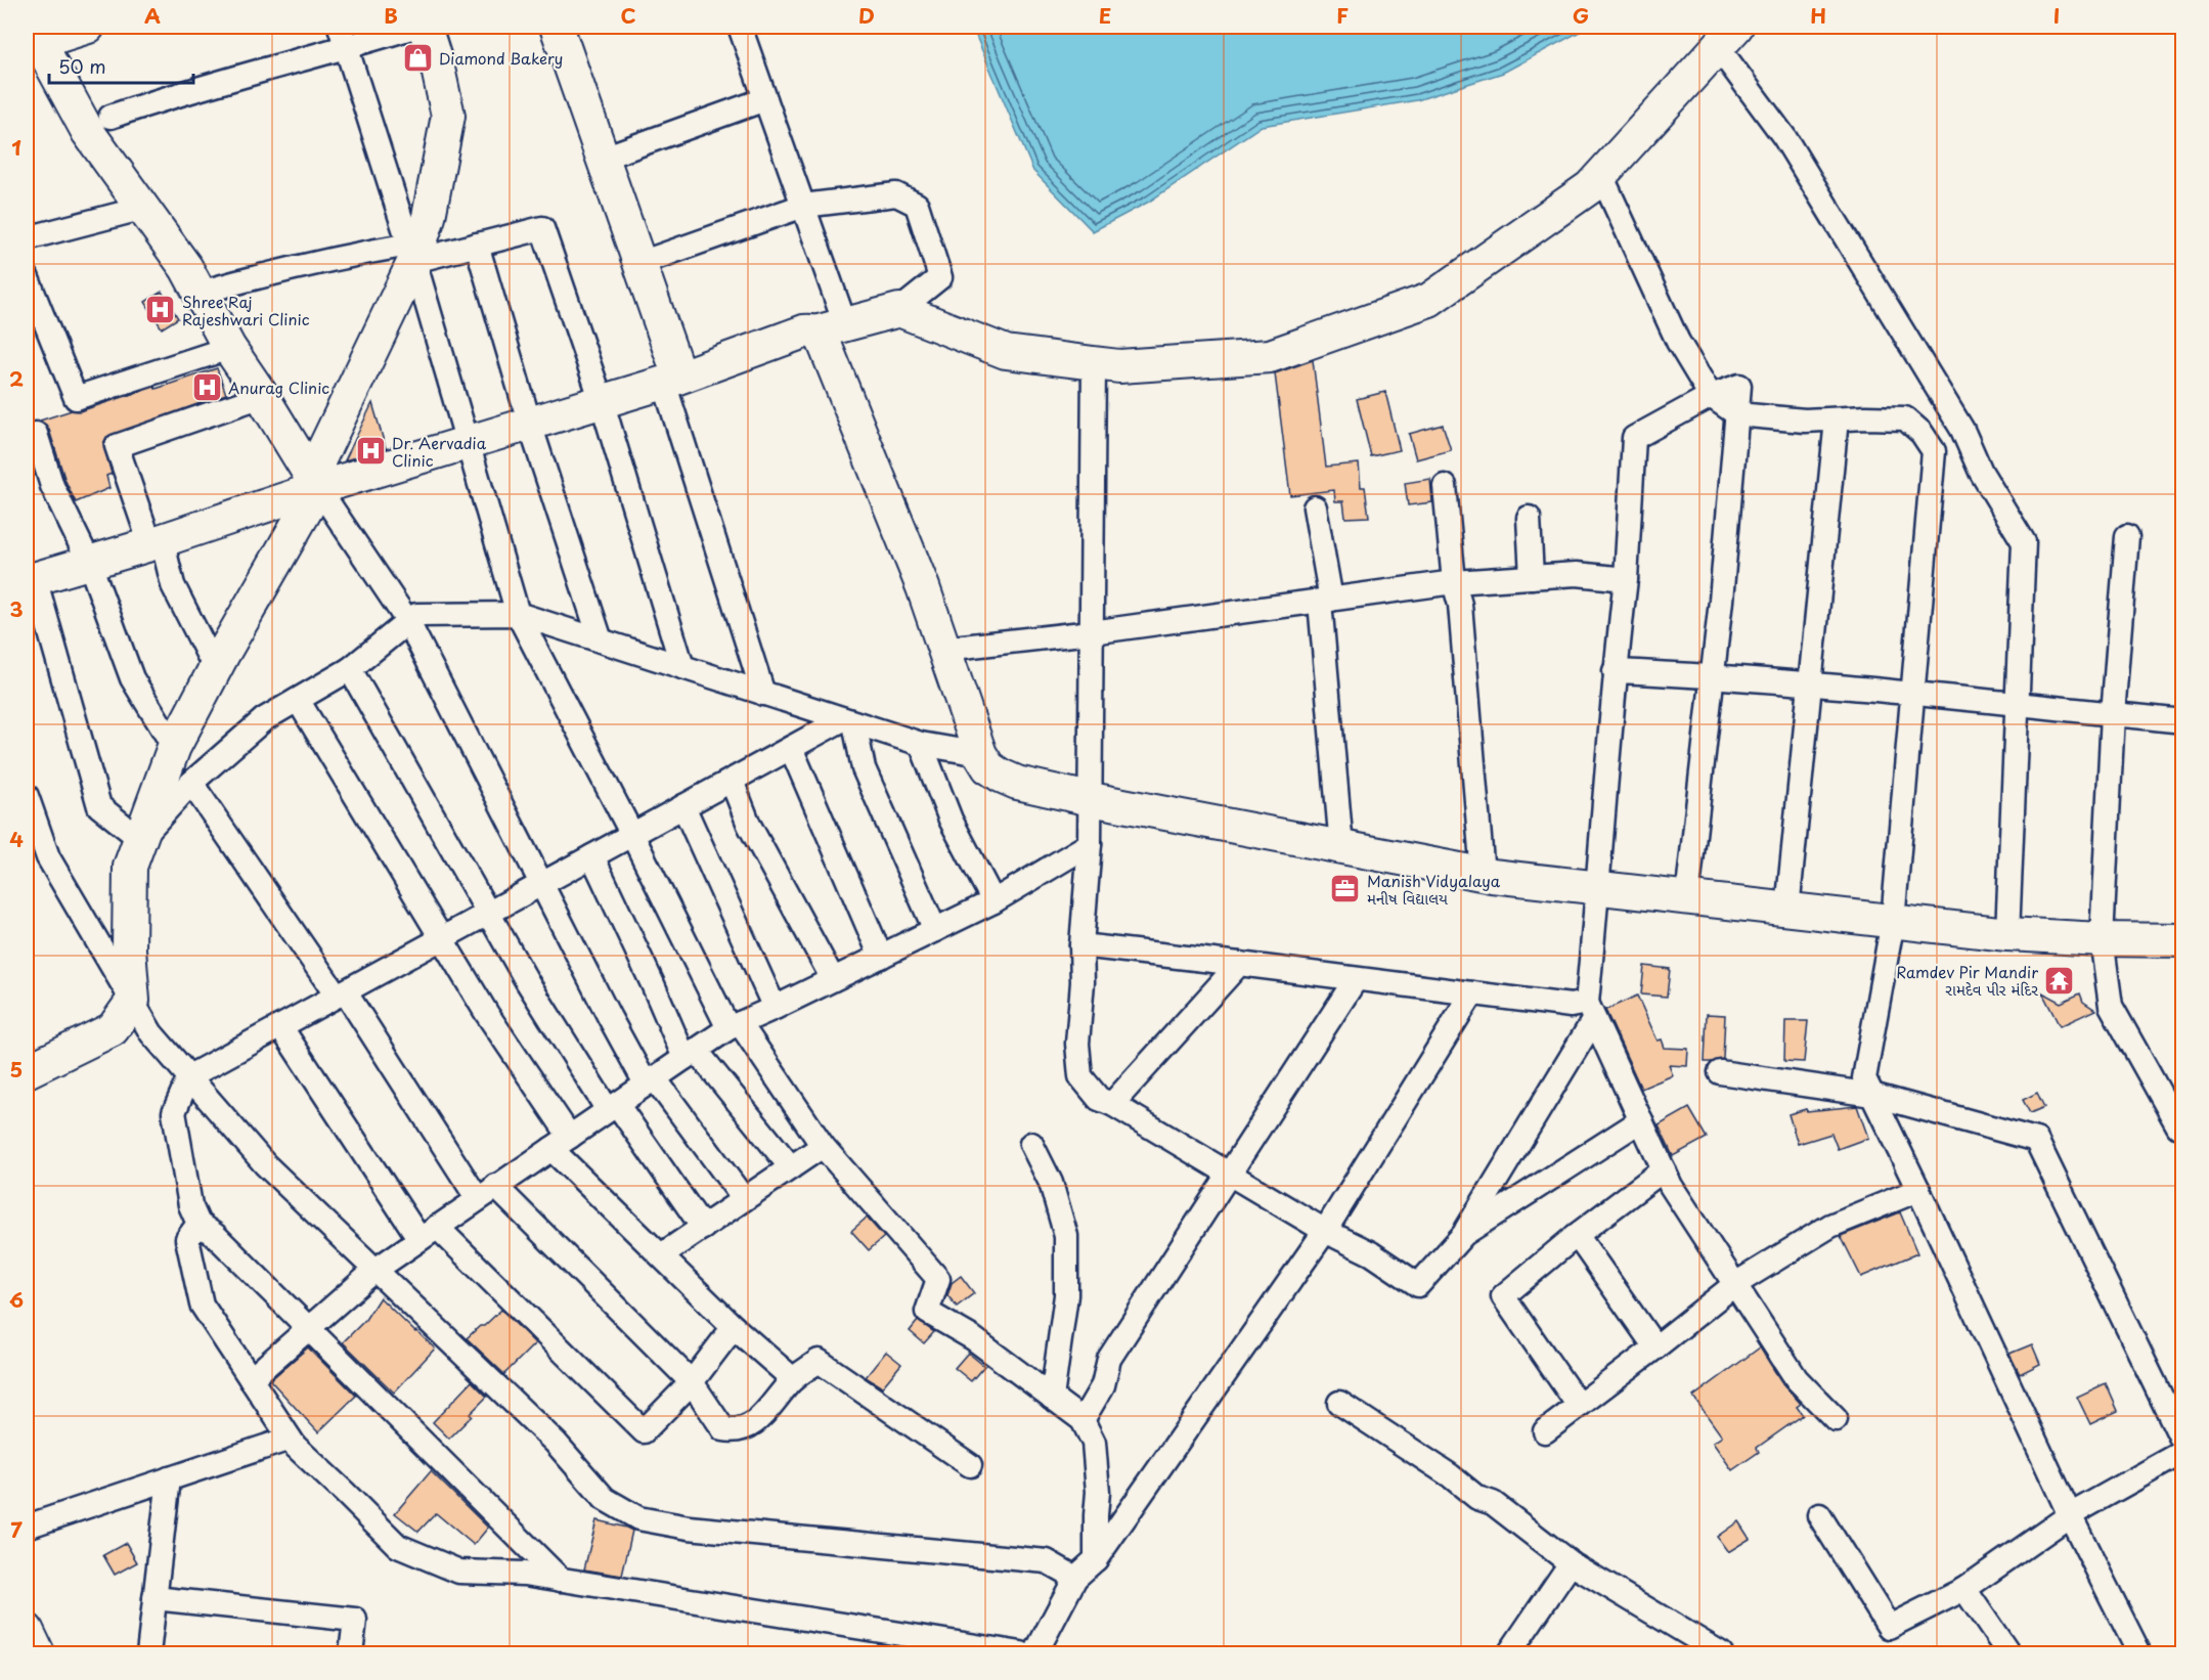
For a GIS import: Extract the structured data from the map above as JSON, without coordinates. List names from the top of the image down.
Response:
{
  "places": {
    "shop": ["Diamond Bakery"],
    "hospital": ["Shree Raj Rajeshwari Clinic", "Anurag Clinic", "Dr. Aervadia Clinic"],
    "office": ["Manish Vidyalaya મનીષ વિદ્યાલય"],
    "temple": ["Ramdev Pir Mandir રામદેવ પીર મંદિર"]
  },
  "scale_bar": "50 m",
  "grid": {
    "columns": [
      "A",
      "B",
      "C",
      "D",
      "E",
      "F",
      "G",
      "H",
      "I"
    ],
    "rows": [
      "1",
      "2",
      "3",
      "4",
      "5",
      "6",
      "7"
    ]
  }
}
